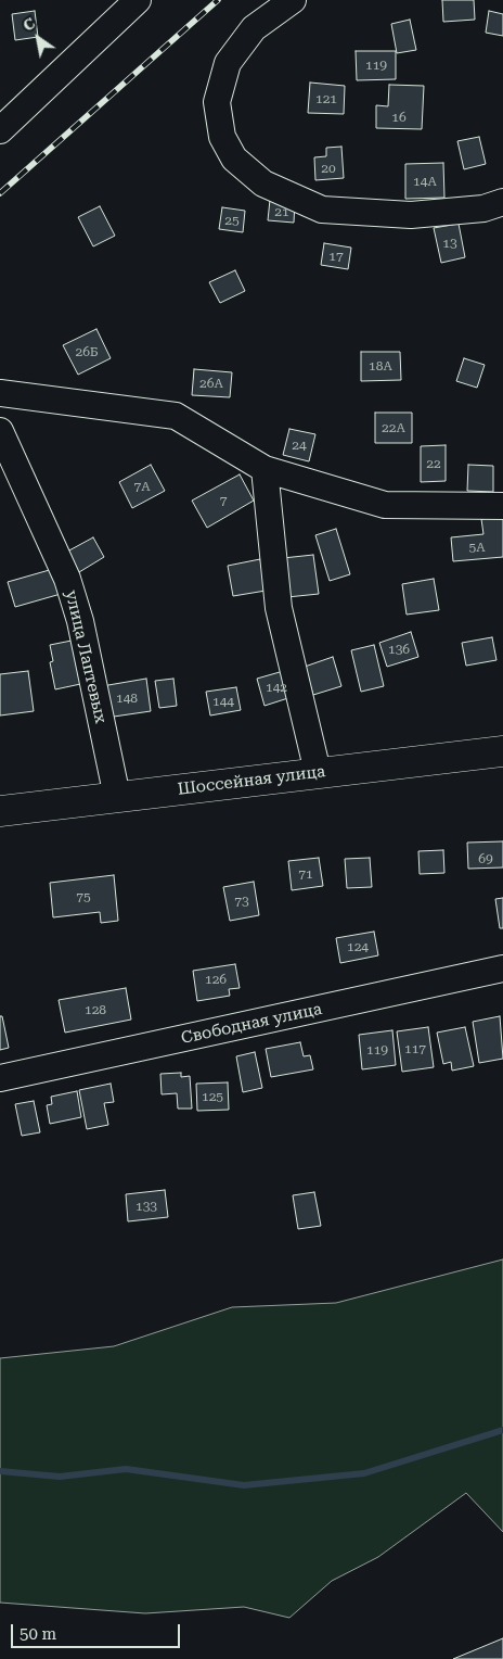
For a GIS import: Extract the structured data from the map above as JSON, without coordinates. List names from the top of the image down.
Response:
{
  "streets": {
    "main road": ["Шоссейная улица"],
    "street": ["улица Лаптевых", "Свободная улица"]
  },
  "crossings": [
    ["улица Лаптевых", "Шоссейная улица"]
  ],
  "house_numbers": [
    "119",
    "121",
    "16",
    "20",
    "14А",
    "21",
    "25",
    "13",
    "17",
    "26Б",
    "18А",
    "26А",
    "22А",
    "24",
    "22",
    "7А",
    "7",
    "5А",
    "136",
    "142",
    "148",
    "144",
    "69",
    "71",
    "75",
    "73",
    "124",
    "126",
    "128",
    "117",
    "119",
    "125",
    "133"
  ],
  "scale_bar": "50 m",
  "north": "top left"
}
